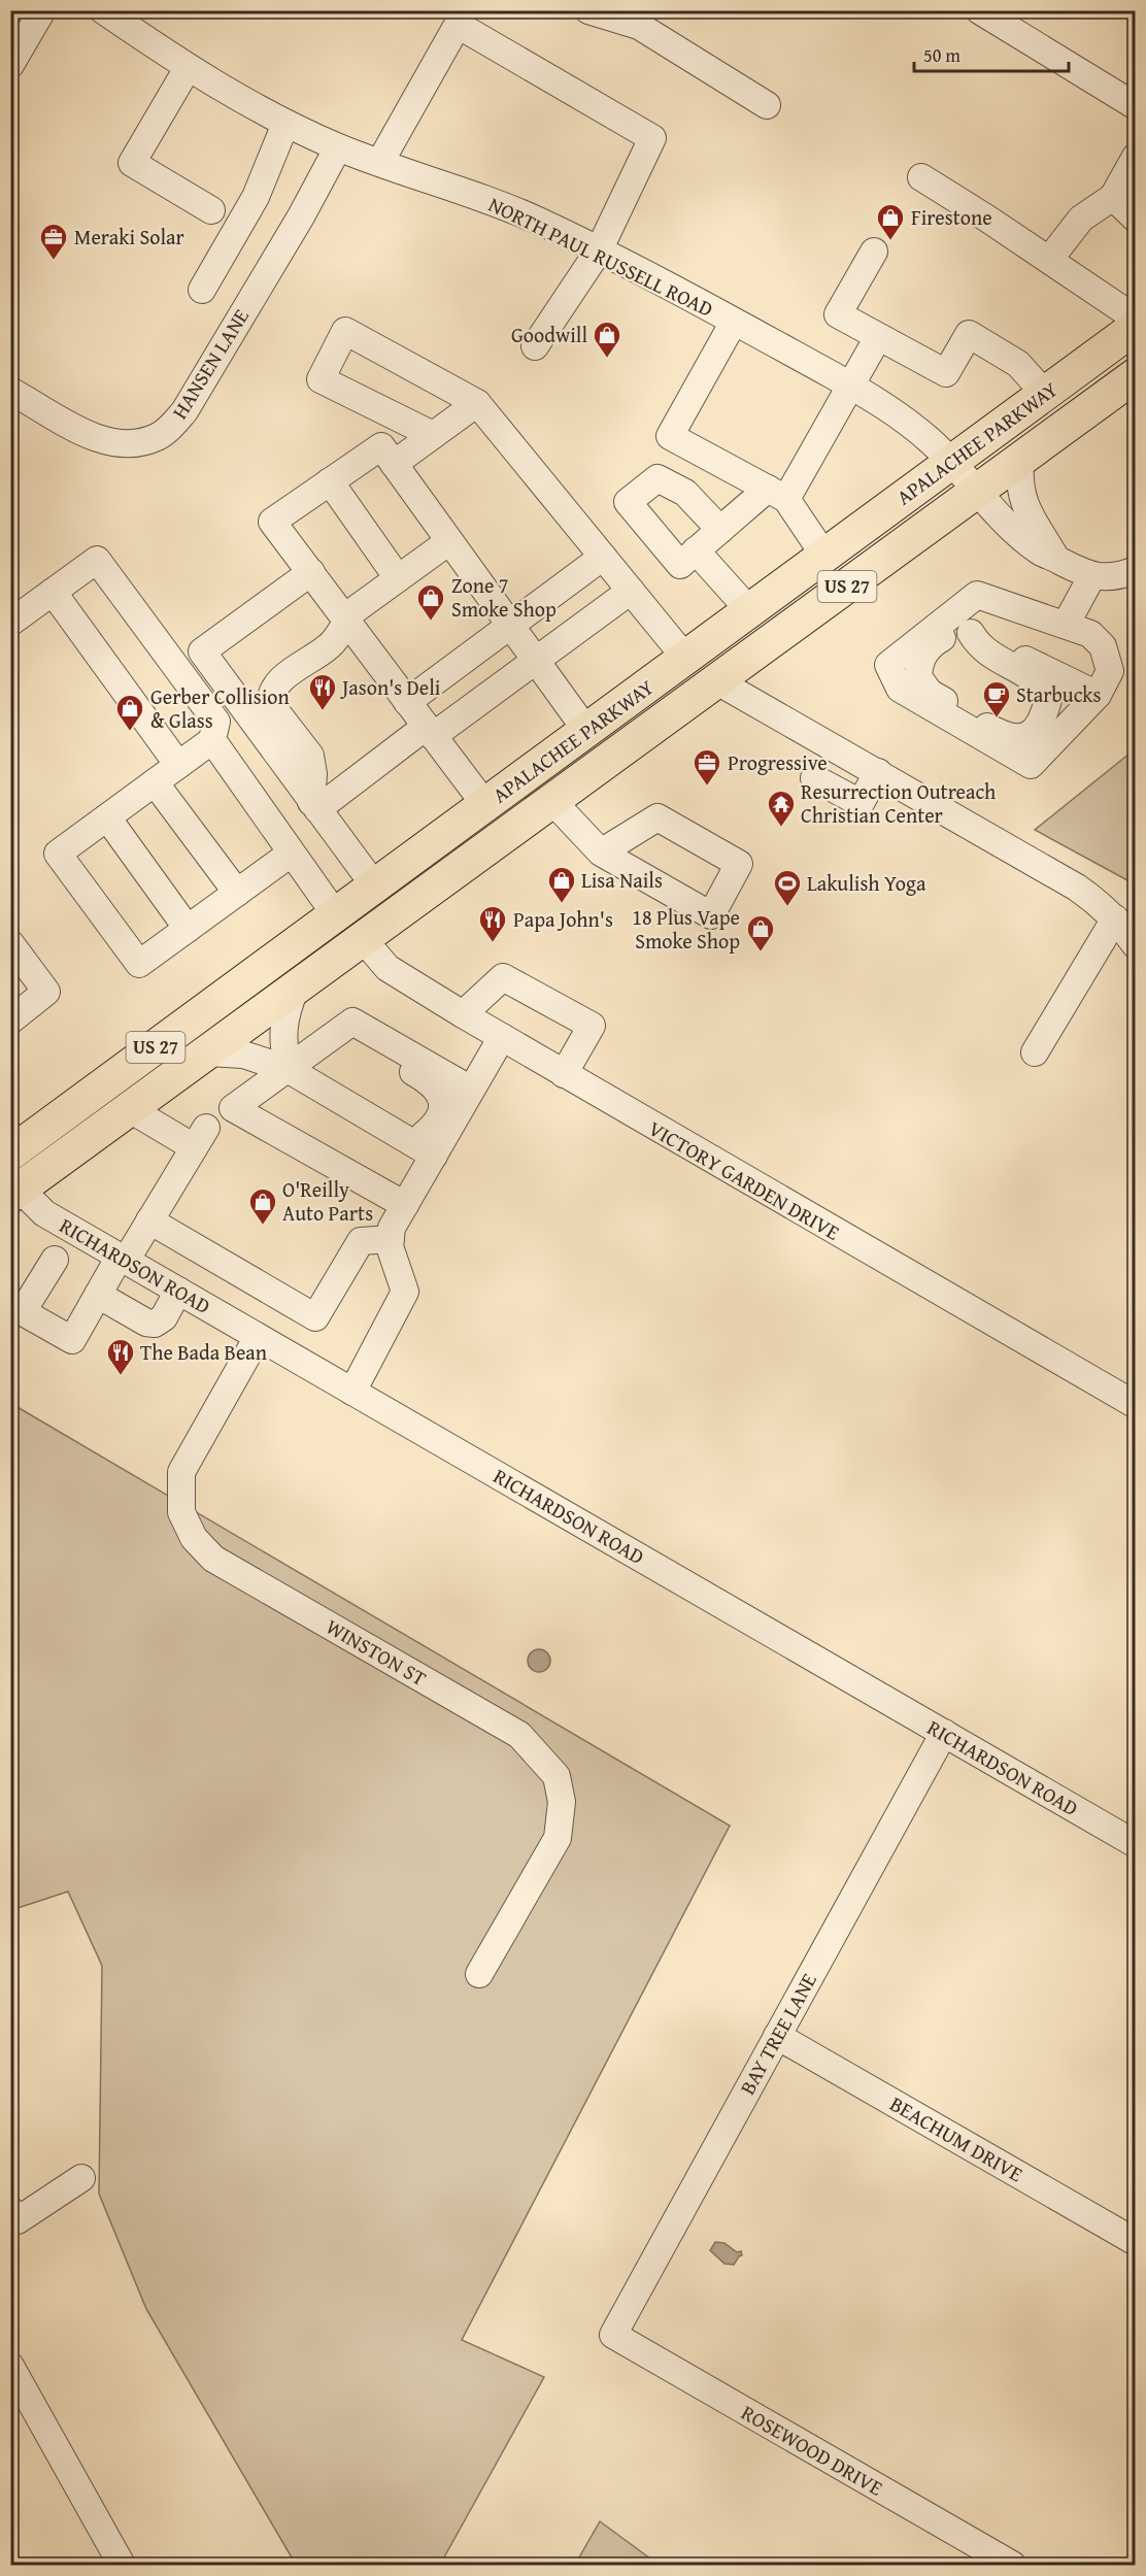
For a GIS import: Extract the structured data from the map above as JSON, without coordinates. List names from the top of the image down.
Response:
{
  "streets": {
    "main road": ["APALACHEE PARKWAY", "US 27"],
    "street": [
      "NORTH PAUL RUSSELL ROAD",
      "HANSEN LANE",
      "VICTORY GARDEN DRIVE",
      "RICHARDSON ROAD",
      "WINSTON ST",
      "BAY TREE LANE",
      "BEACHUM DRIVE",
      "ROSEWOOD DRIVE"
    ]
  },
  "crossings": [
    ["NORTH PAUL RUSSELL ROAD", "HANSEN LANE"],
    ["NORTH PAUL RUSSELL ROAD", "APALACHEE PARKWAY"],
    ["APALACHEE PARKWAY", "VICTORY GARDEN DRIVE"],
    ["APALACHEE PARKWAY", "RICHARDSON ROAD"],
    ["RICHARDSON ROAD", "WINSTON ST"],
    ["RICHARDSON ROAD", "BAY TREE LANE"],
    ["BAY TREE LANE", "BEACHUM DRIVE"],
    ["BAY TREE LANE", "ROSEWOOD DRIVE"]
  ],
  "places": {
    "shop": [
      "Firestone",
      "Goodwill",
      "Zone 7 Smoke Shop",
      "Gerber Collision & Glass",
      "Lisa Nails",
      "18 Plus Vape Smoke Shop",
      "O'Reilly Auto Parts"
    ],
    "office": ["Meraki Solar", "Progressive"],
    "restaurant": ["Jason's Deli", "Papa John's", "The Bada Bean"],
    "cafe": ["Starbucks"],
    "temple": ["Resurrection Outreach Christian Center"],
    "sports": ["Lakulish Yoga"]
  },
  "scale_bar": "50 m"
}
